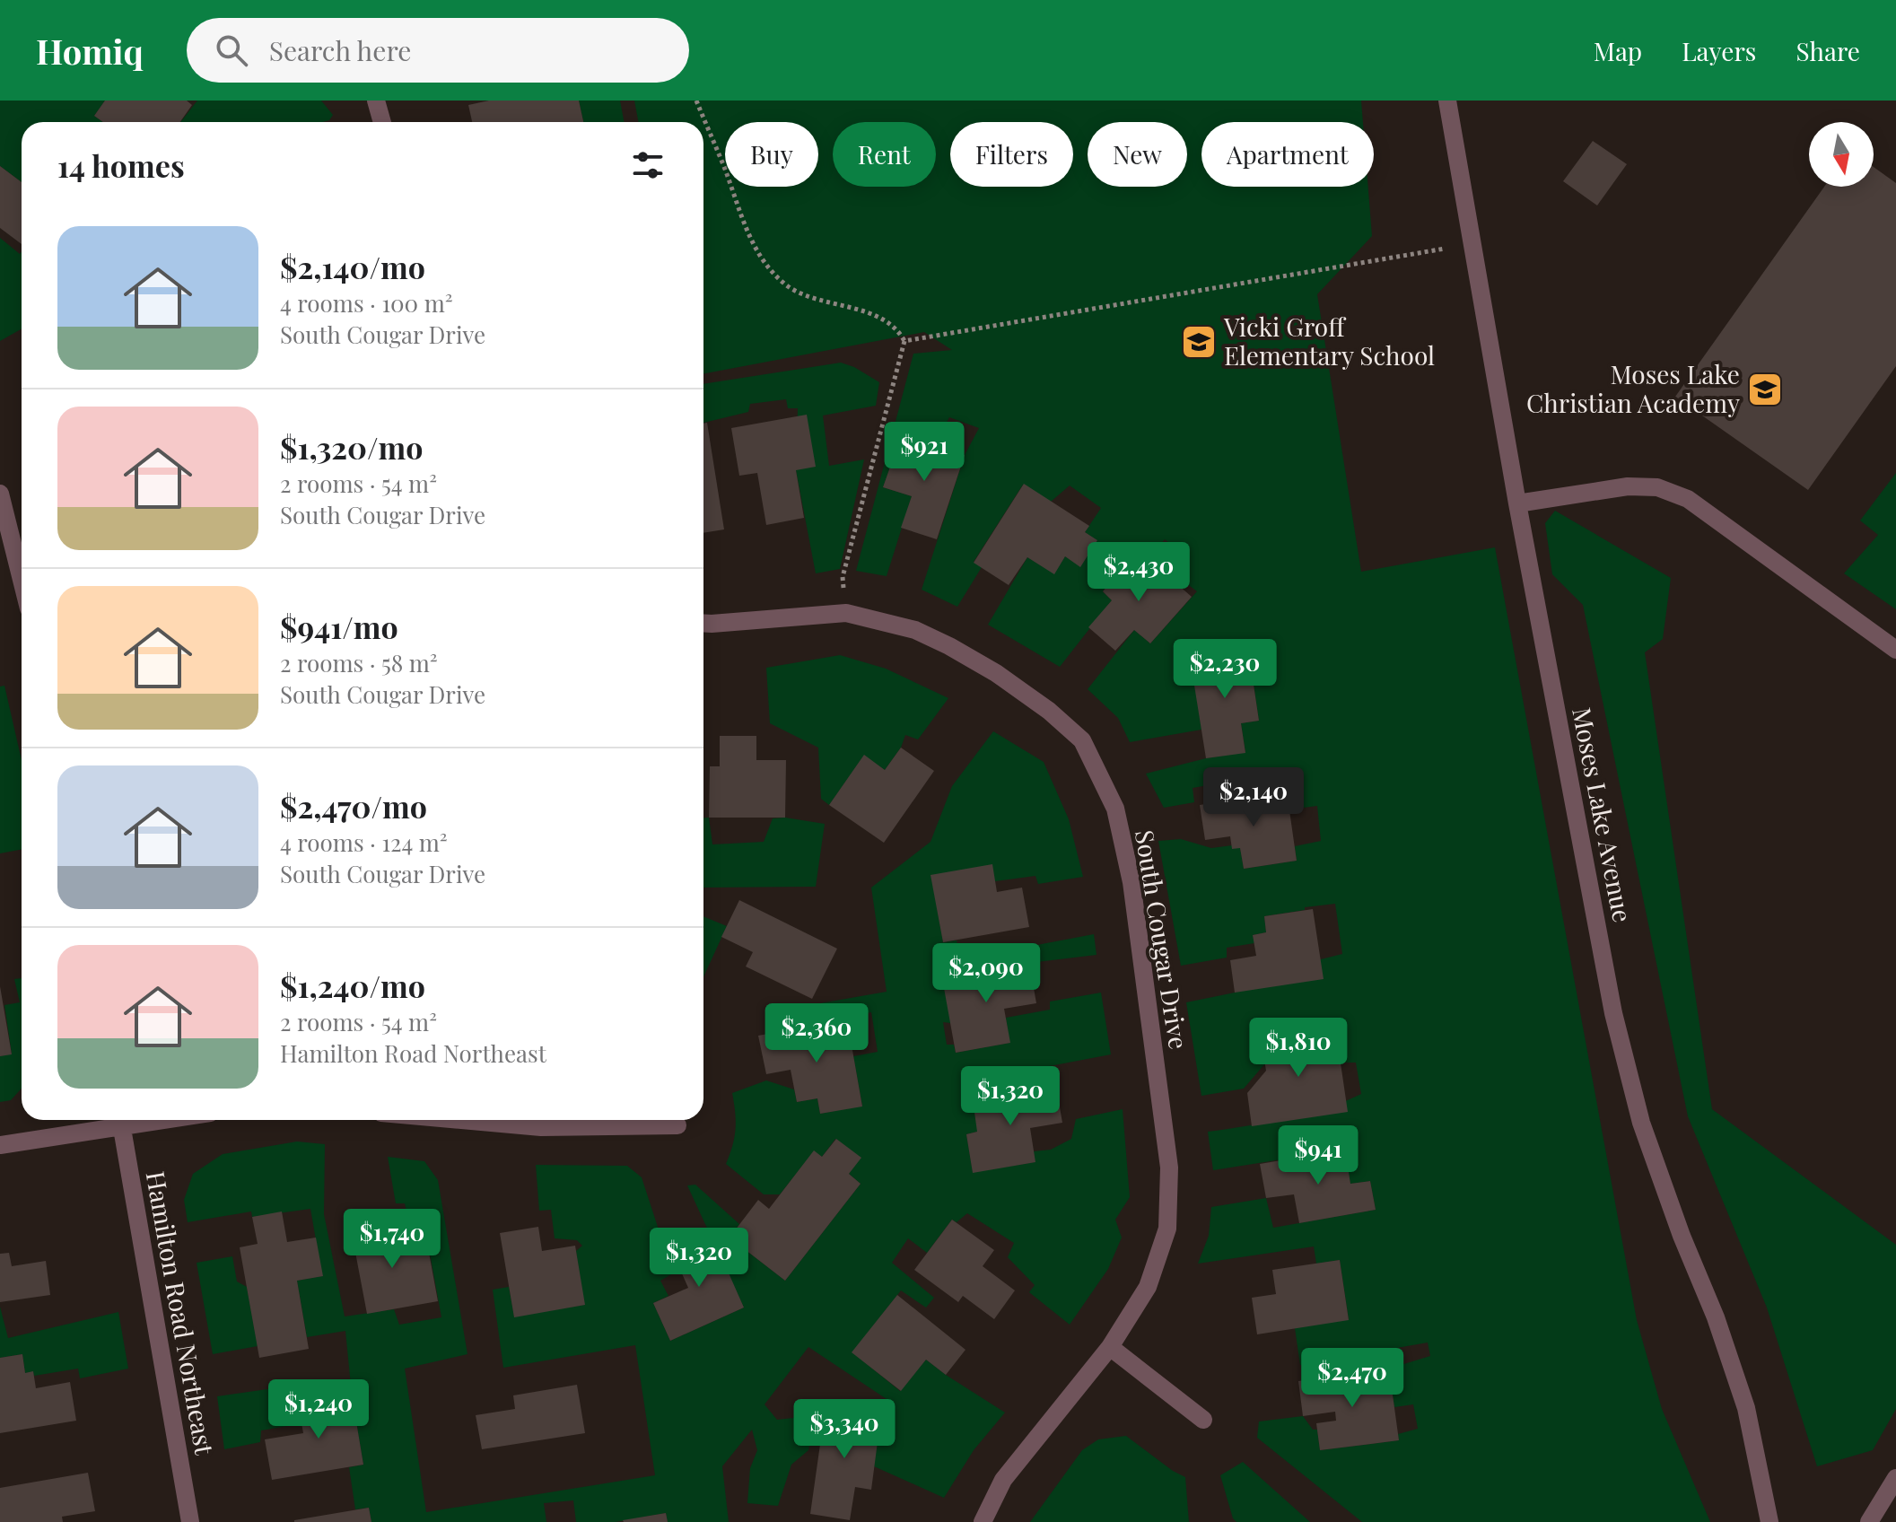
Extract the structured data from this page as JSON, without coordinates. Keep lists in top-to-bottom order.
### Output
{
  "streets": {
    "street": ["Moses Lake Avenue", "South Cougar Drive", "Hamilton Road Northeast"]
  },
  "places": {
    "school or university": ["Vicki Groff Elementary School", "Moses Lake Christian Academy"]
  },
  "north": "bottom",
  "page": {
    "header": "Homiq",
    "search": "Search here",
    "nav": ["Map", "Layers", "Share"],
    "chip": [
      "Buy",
      "Rent",
      "Filters",
      "New",
      "Apartment"
    ],
    "heading": "14 homes",
    "list": [
      {
        "name": "$2,140/mo",
        "note": "4 rooms · 100 m² · South Cougar Drive"
      },
      {
        "name": "$1,320/mo",
        "note": "2 rooms · 54 m² · South Cougar Drive"
      },
      {
        "name": "$941/mo",
        "note": "2 rooms · 58 m² · South Cougar Drive"
      },
      {
        "name": "$2,470/mo",
        "note": "4 rooms · 124 m² · South Cougar Drive"
      },
      {
        "name": "$1,240/mo",
        "note": "2 rooms · 54 m² · Hamilton Road Northeast"
      }
    ],
    "price": [
      "$921",
      "$2,430",
      "$2,230",
      "$2,140",
      "$2,090",
      "$2,360",
      "$1,810",
      "$1,320",
      "$941",
      "$1,740",
      "$1,320",
      "$2,470",
      "$1,240",
      "$3,340"
    ]
  }
}
